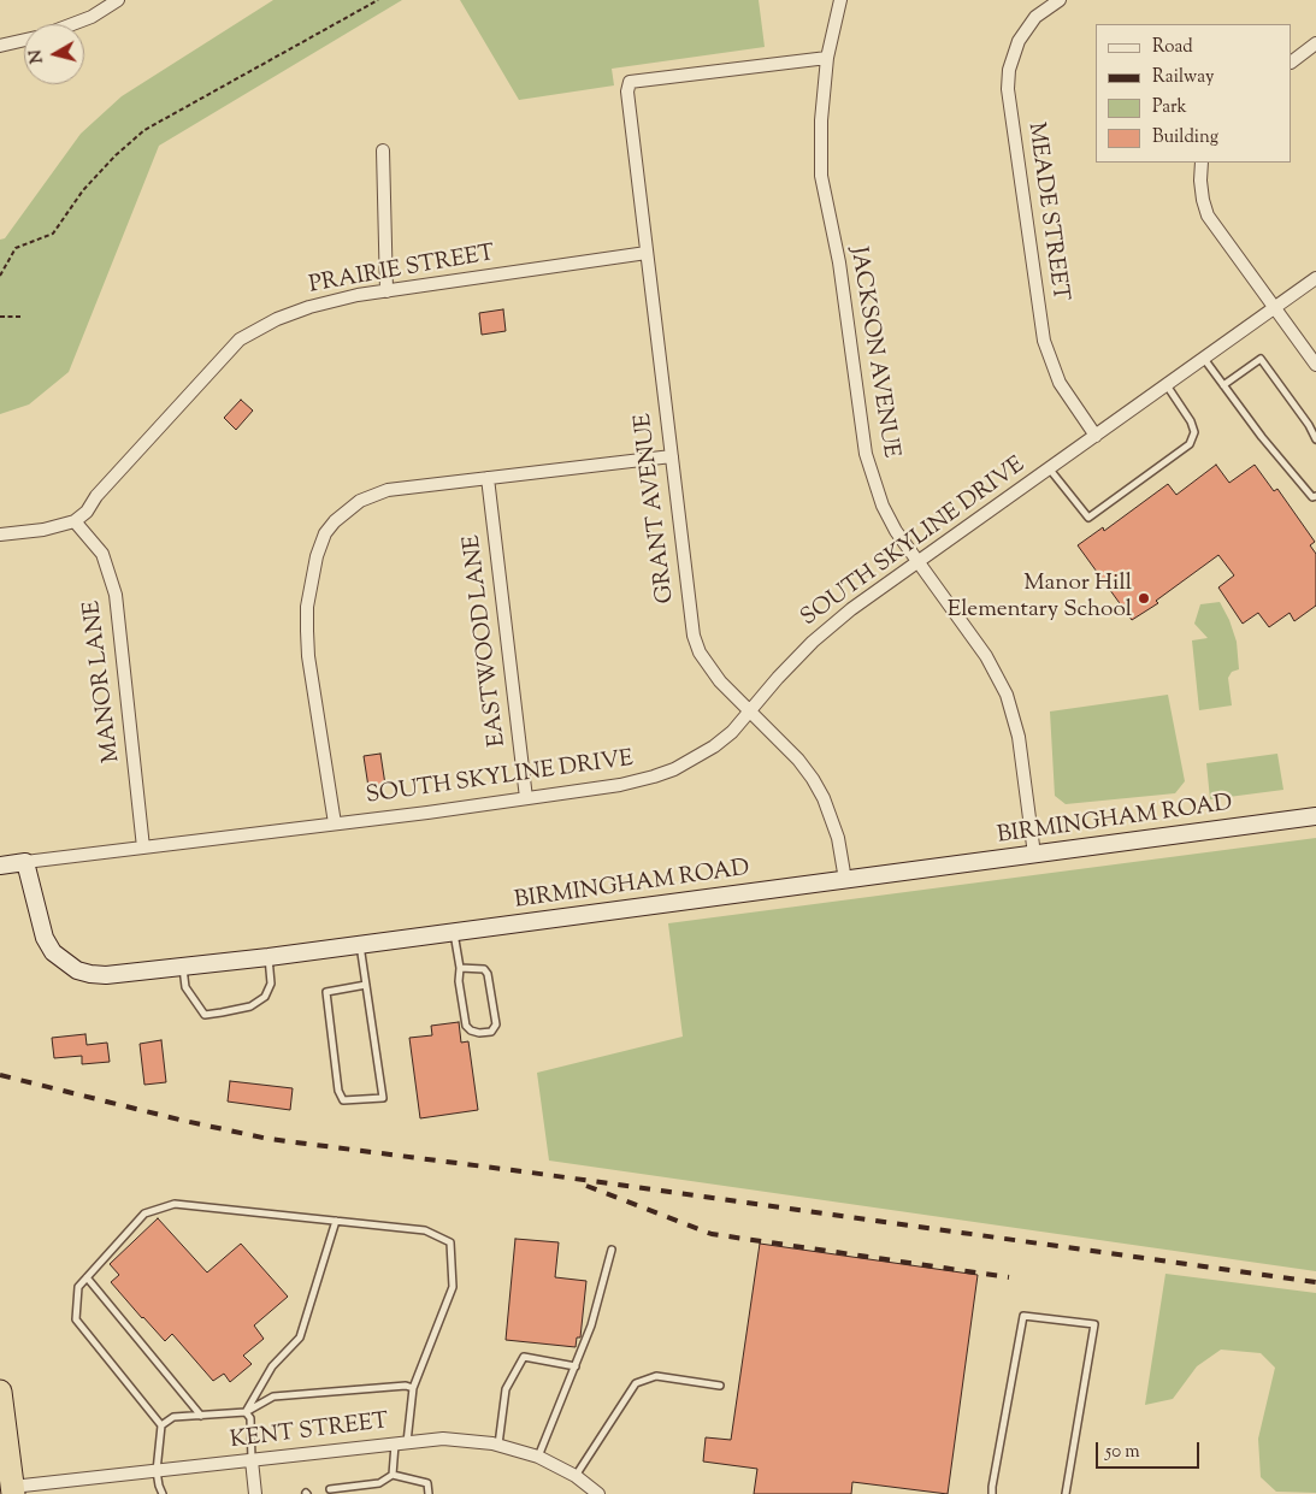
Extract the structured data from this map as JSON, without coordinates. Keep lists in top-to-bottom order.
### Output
{
  "streets": {
    "street": [
      "MEADE STREET",
      "PRAIRIE STREET",
      "JACKSON AVENUE",
      "GRANT AVENUE",
      "SOUTH SKYLINE DRIVE",
      "EASTWOOD LANE",
      "MANOR LANE",
      "BIRMINGHAM ROAD",
      "KENT STREET"
    ]
  },
  "crossings": [
    ["MEADE STREET", "SOUTH SKYLINE DRIVE"],
    ["PRAIRIE STREET", "GRANT AVENUE"],
    ["PRAIRIE STREET", "MANOR LANE"],
    ["JACKSON AVENUE", "GRANT AVENUE"],
    ["JACKSON AVENUE", "SOUTH SKYLINE DRIVE"],
    ["JACKSON AVENUE", "BIRMINGHAM ROAD"],
    ["GRANT AVENUE", "SOUTH SKYLINE DRIVE"],
    ["GRANT AVENUE", "BIRMINGHAM ROAD"],
    ["SOUTH SKYLINE DRIVE", "EASTWOOD LANE"],
    ["SOUTH SKYLINE DRIVE", "MANOR LANE"],
    ["SOUTH SKYLINE DRIVE", "BIRMINGHAM ROAD"]
  ],
  "places": ["Manor Hill Elementary School"],
  "legend": [
    "Road",
    "Railway",
    "Park",
    "Building"
  ],
  "scale_bar": "50 m",
  "north": "left"
}
